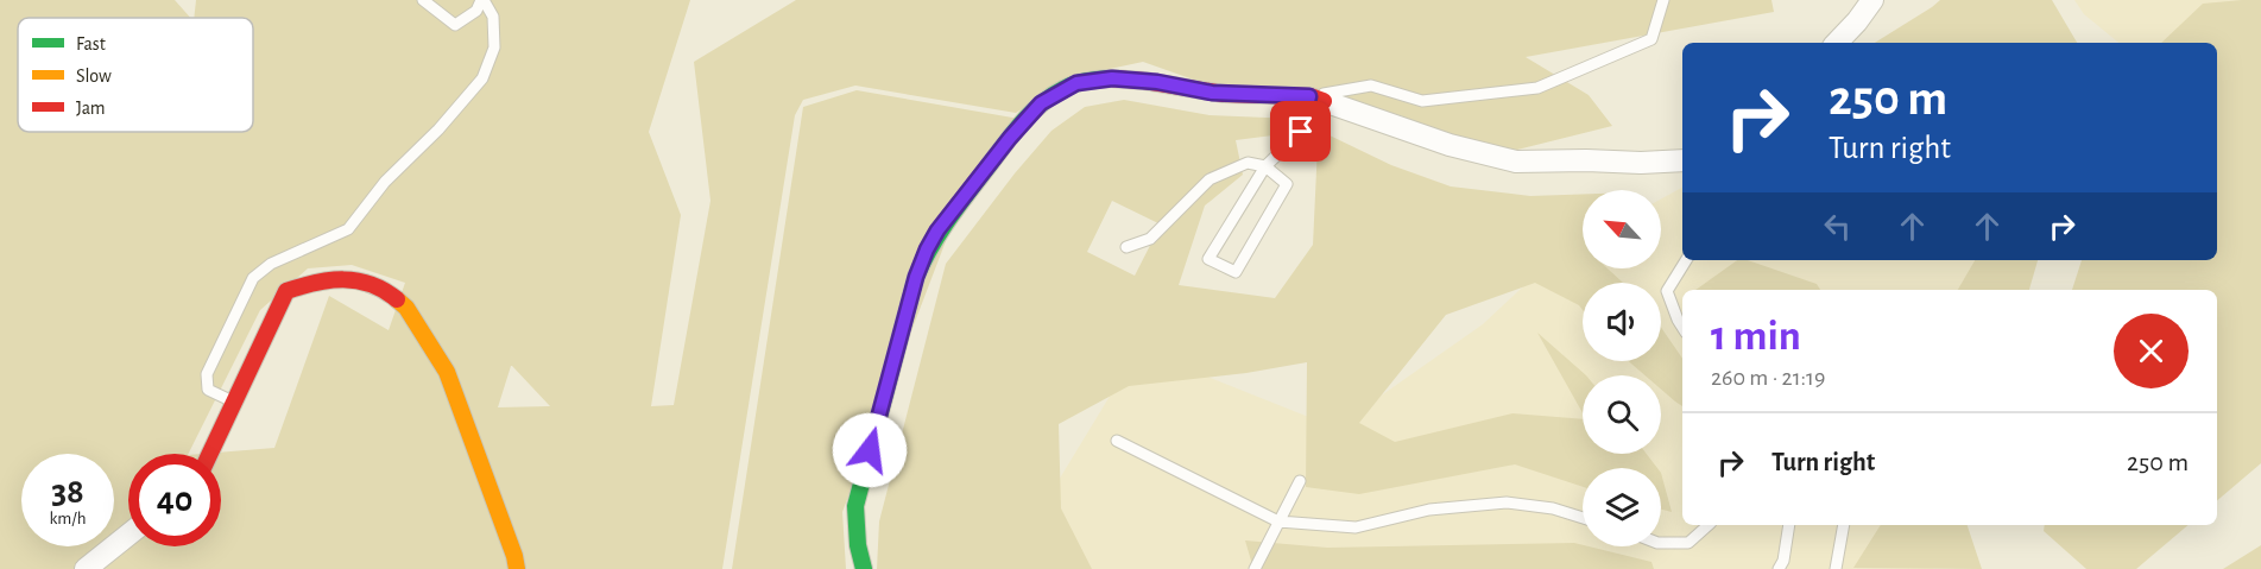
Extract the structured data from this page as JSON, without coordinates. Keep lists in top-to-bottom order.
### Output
{
  "legend": ["Fast", "Slow", "Jam"],
  "north": "top left",
  "page": {
    "turn": ["250 m", "Turn right"],
    "heading": ["1 min", "260 m · 21:19"],
    "list": [
      {
        "name": "Turn right",
        "value": "250 m"
      }
    ],
    "speed": "38 km/h",
    "limit": "40"
  }
}
